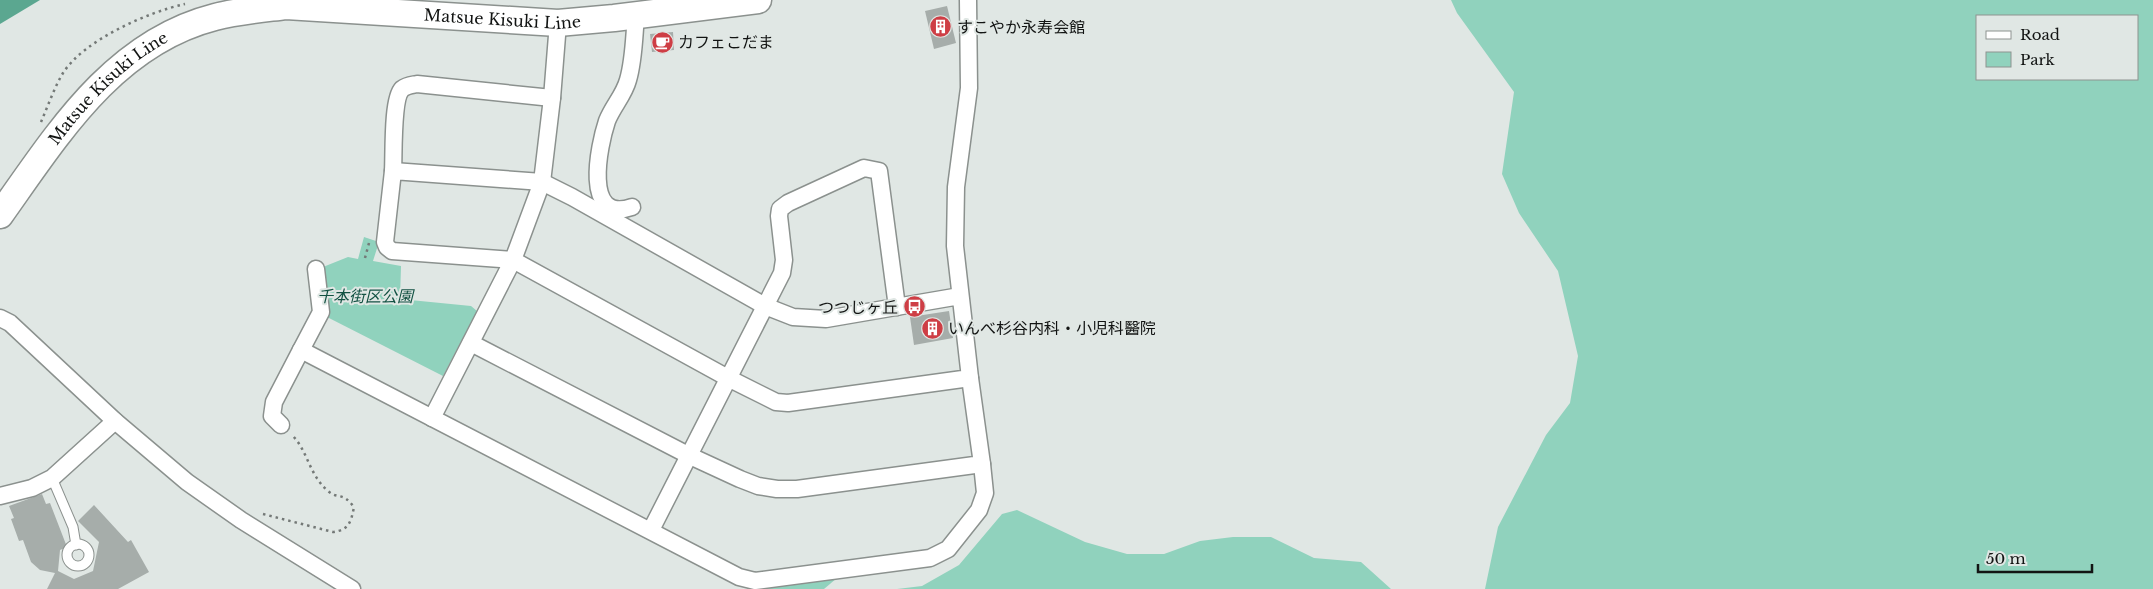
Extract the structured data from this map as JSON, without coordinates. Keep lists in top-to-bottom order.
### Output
{
  "streets": {
    "main road": ["Matsue Kisuki Line"]
  },
  "parks": ["千本街区公園"],
  "places": {
    "building": ["すこやか永寿会館", "いんべ杉谷内科・小児科醫院"],
    "cafe": ["カフェこだま"],
    "bus stop": ["つつじヶ丘"]
  },
  "legend": ["Road", "Park"],
  "scale_bar": "50 m"
}
